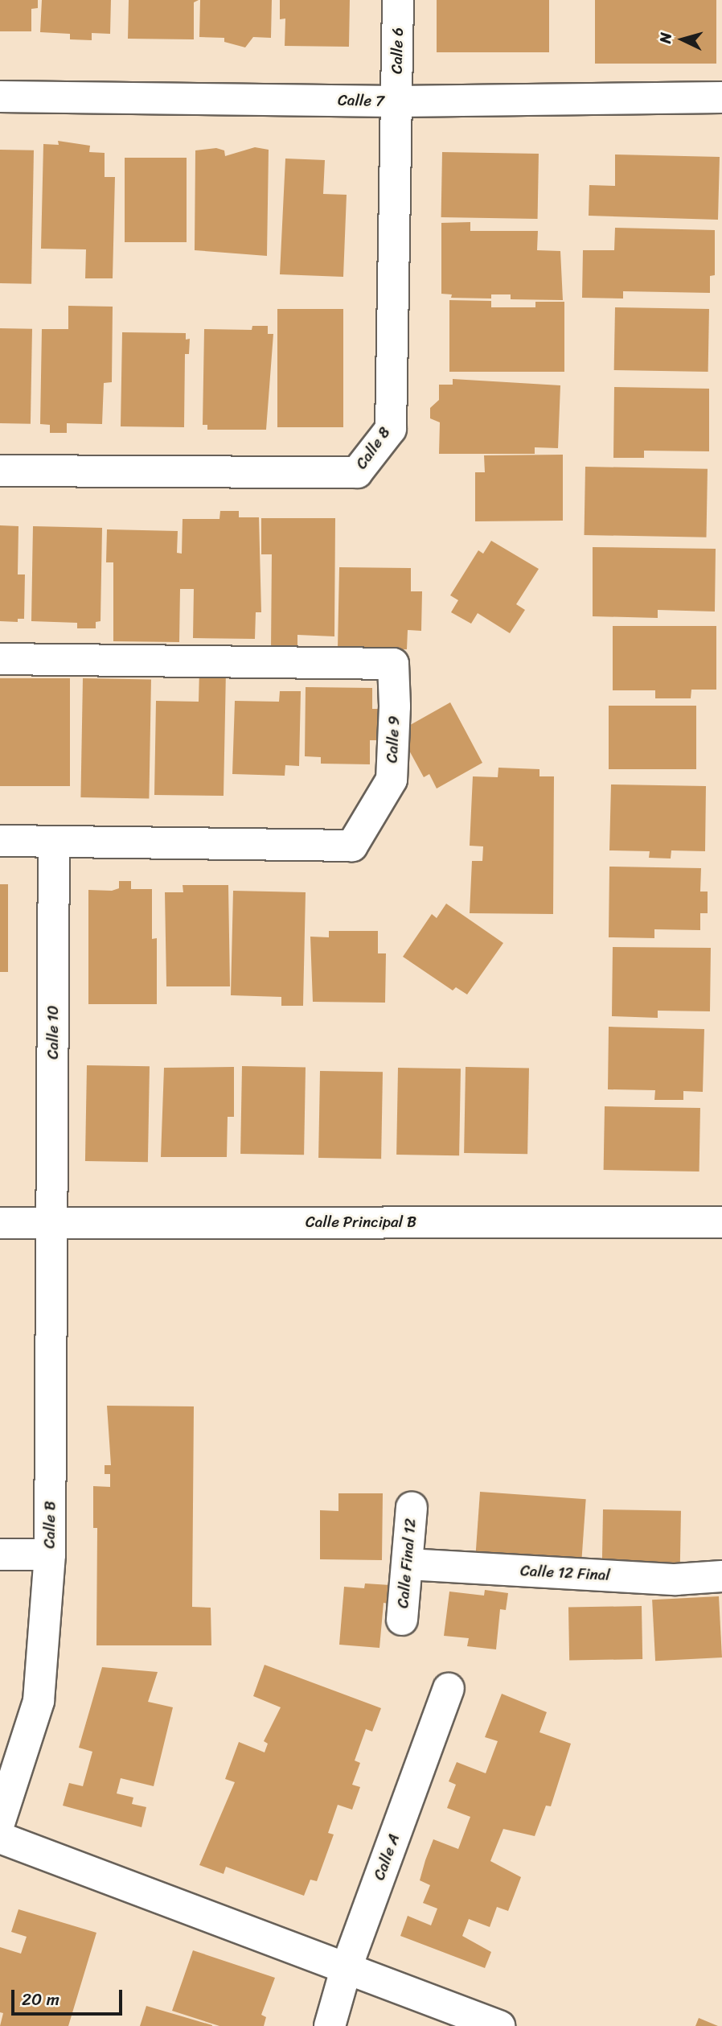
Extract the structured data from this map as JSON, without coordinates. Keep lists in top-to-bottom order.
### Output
{
  "streets": {
    "street": [
      "Calle 6",
      "Calle 7",
      "Calle 8",
      "Calle 9",
      "Calle 10",
      "Calle Principal B",
      "Calle B",
      "Calle Final 12",
      "Calle 12 Final",
      "Calle A"
    ]
  },
  "crossings": [
    ["Calle 6", "Calle 7"],
    ["Calle 6", "Calle 8"],
    ["Calle 7", "Calle 8"],
    ["Calle 9", "Calle 10"],
    ["Calle 10", "Calle Principal B"],
    ["Calle 10", "Calle B"],
    ["Calle Principal B", "Calle B"],
    ["Calle Final 12", "Calle 12 Final"]
  ],
  "scale_bar": "20 m",
  "north": "left"
}
